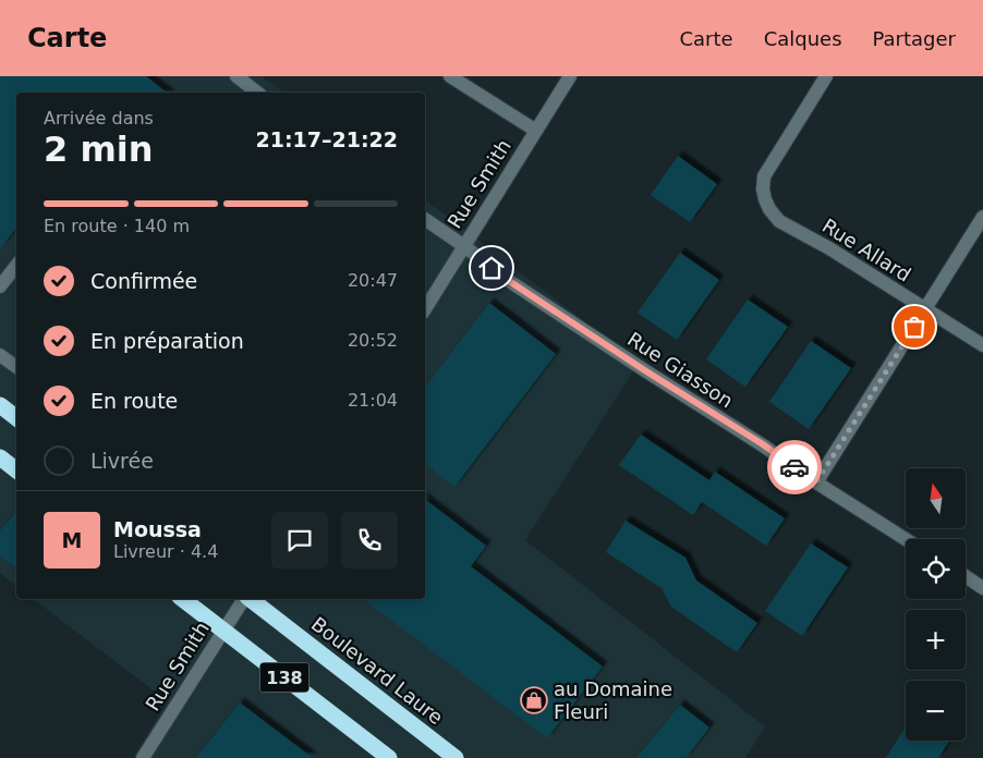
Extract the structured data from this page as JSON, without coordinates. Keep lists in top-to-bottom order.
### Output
{
  "streets": {
    "highway": ["Boulevard Laure", "138"],
    "street": ["Rue Smith", "Rue Allard", "Rue Giasson"]
  },
  "crossings": [
    ["Rue Smith", "Rue Giasson"],
    ["Rue Smith", "138"]
  ],
  "places": {
    "shop": ["au Domaine Fleuri"]
  },
  "north": "top",
  "page": {
    "header": "Carte",
    "nav": ["Carte", "Calques", "Partager"],
    "heading": ["2 min", "Arrivée dans", "21:17–21:22"],
    "panel": ["Moussa", "Livreur · 4.4"],
    "bar": "En route · 140 m",
    "list": [
      ["Confirmée", "20:47"],
      ["En préparation", "20:52"],
      ["En route", "21:04"],
      "Livrée"
    ],
    "map_buttons": ["+", "−"],
    "round": "M"
  }
}
